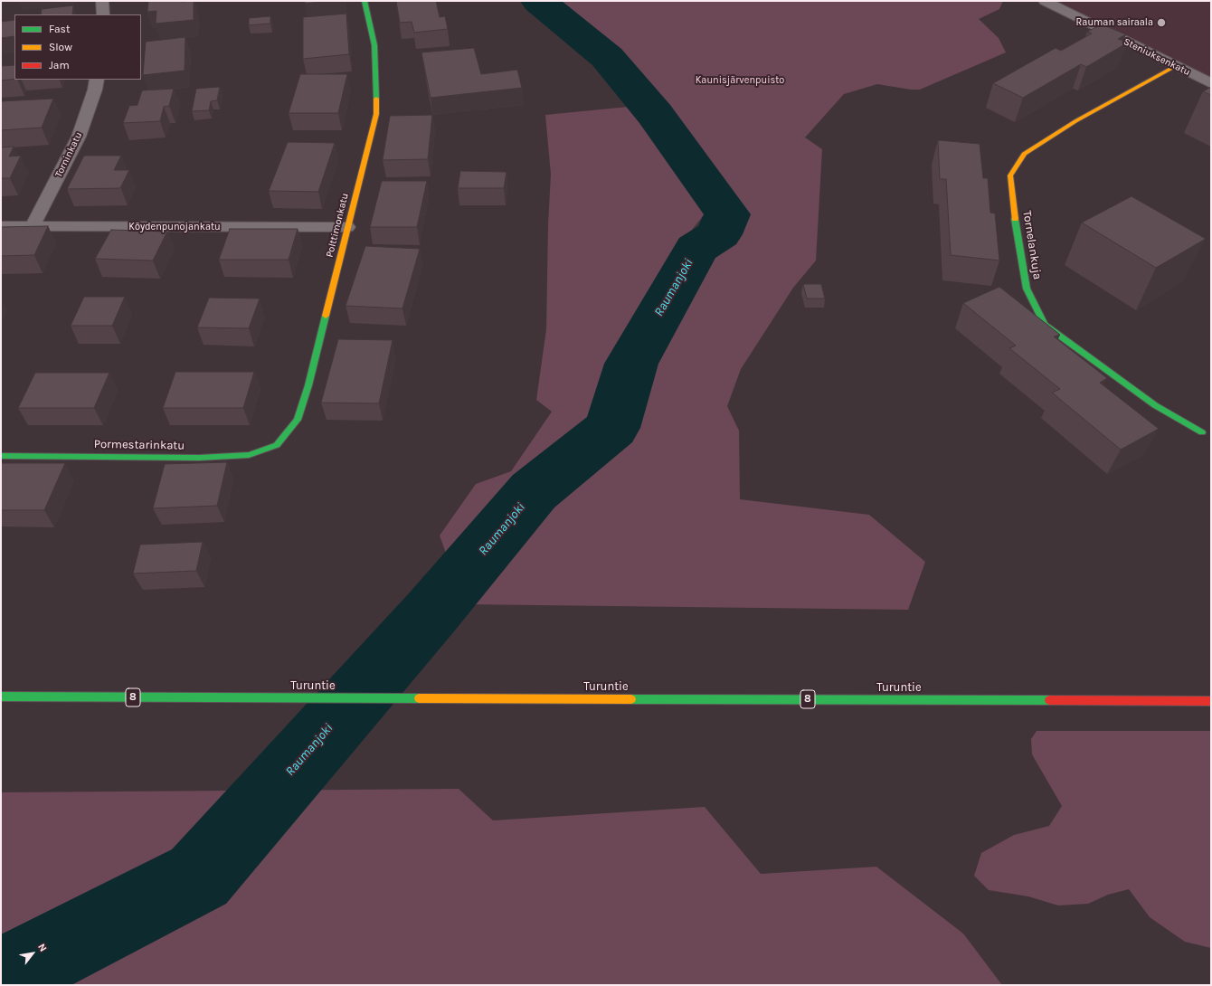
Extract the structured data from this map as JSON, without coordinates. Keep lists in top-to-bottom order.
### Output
{
  "streets": {
    "main road": [
      "Polttimonkatu",
      "Tornelankuja",
      "Pormestarinkatu",
      "Turuntie",
      "8"
    ],
    "street": ["Steniuksenkatu", "Torninkatu", "Köydenpunojankatu"]
  },
  "crossings": [
    ["Steniuksenkatu", "Tornelankuja"],
    ["Torninkatu", "Köydenpunojankatu"],
    ["Polttimonkatu", "Köydenpunojankatu"],
    ["Polttimonkatu", "Pormestarinkatu"]
  ],
  "water": ["Raumanjoki"],
  "parks": ["Kaunisjärvenpuisto"],
  "places": ["Rauman sairaala"],
  "legend": ["Fast", "Slow", "Jam"],
  "north": "top right"
}
